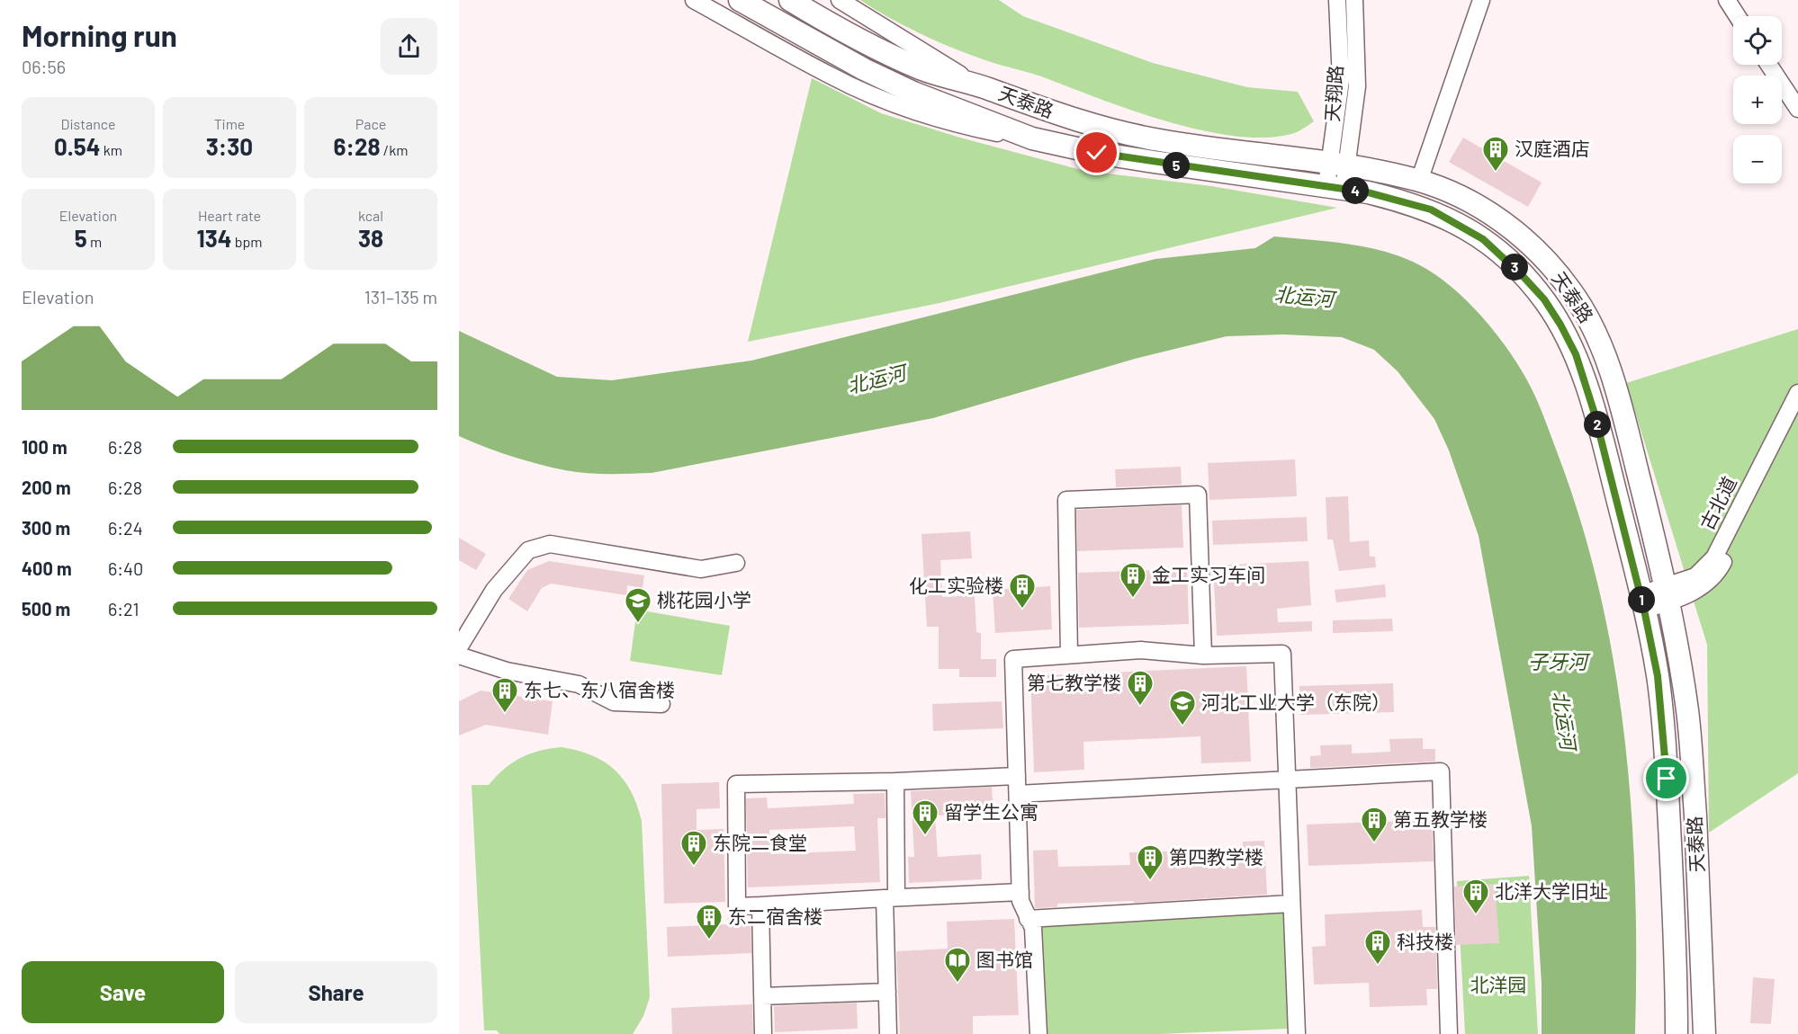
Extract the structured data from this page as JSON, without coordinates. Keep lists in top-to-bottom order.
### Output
{
  "streets": {
    "main road": ["天泰路"],
    "street": ["天翔路", "古北道"]
  },
  "crossings": [
    ["天翔路", "天泰路"],
    ["天泰路", "古北道"]
  ],
  "water": ["北运河", "子牙河"],
  "parks": ["北洋园"],
  "places": {
    "building": [
      "汉庭酒店",
      "金工实习车间",
      "化工实验楼",
      "第七教学楼",
      "东七、东八宿舍楼",
      "留学生公寓",
      "第五教学楼",
      "东院二食堂",
      "第四教学楼",
      "北洋大学旧址",
      "东二宿舍楼",
      "科技楼"
    ],
    "school or university": ["桃花园小学", "河北工业大学（东院）"],
    "library": ["图书馆"]
  },
  "page": {
    "heading": ["Morning run", "06:56"],
    "map_buttons": ["+", "−"],
    "stats": [
      ["Distance", "0.54 km"],
      ["Time", "3:30"],
      ["Pace", "6:28 /km"],
      ["Elevation", "5 m"],
      ["Heart rate", "134 bpm"],
      ["kcal", "38"]
    ],
    "pins": [
      "5",
      "4",
      "3",
      "2",
      "1"
    ],
    "chart": ["Elevation", "131–135 m"],
    "list": [
      {
        "name": "100 m",
        "note": "6:28"
      },
      {
        "name": "200 m",
        "note": "6:28"
      },
      {
        "name": "300 m",
        "note": "6:24"
      },
      {
        "name": "400 m",
        "note": "6:40"
      },
      {
        "name": "500 m",
        "note": "6:21"
      }
    ],
    "buttons": ["Save", "Share"]
  }
}
